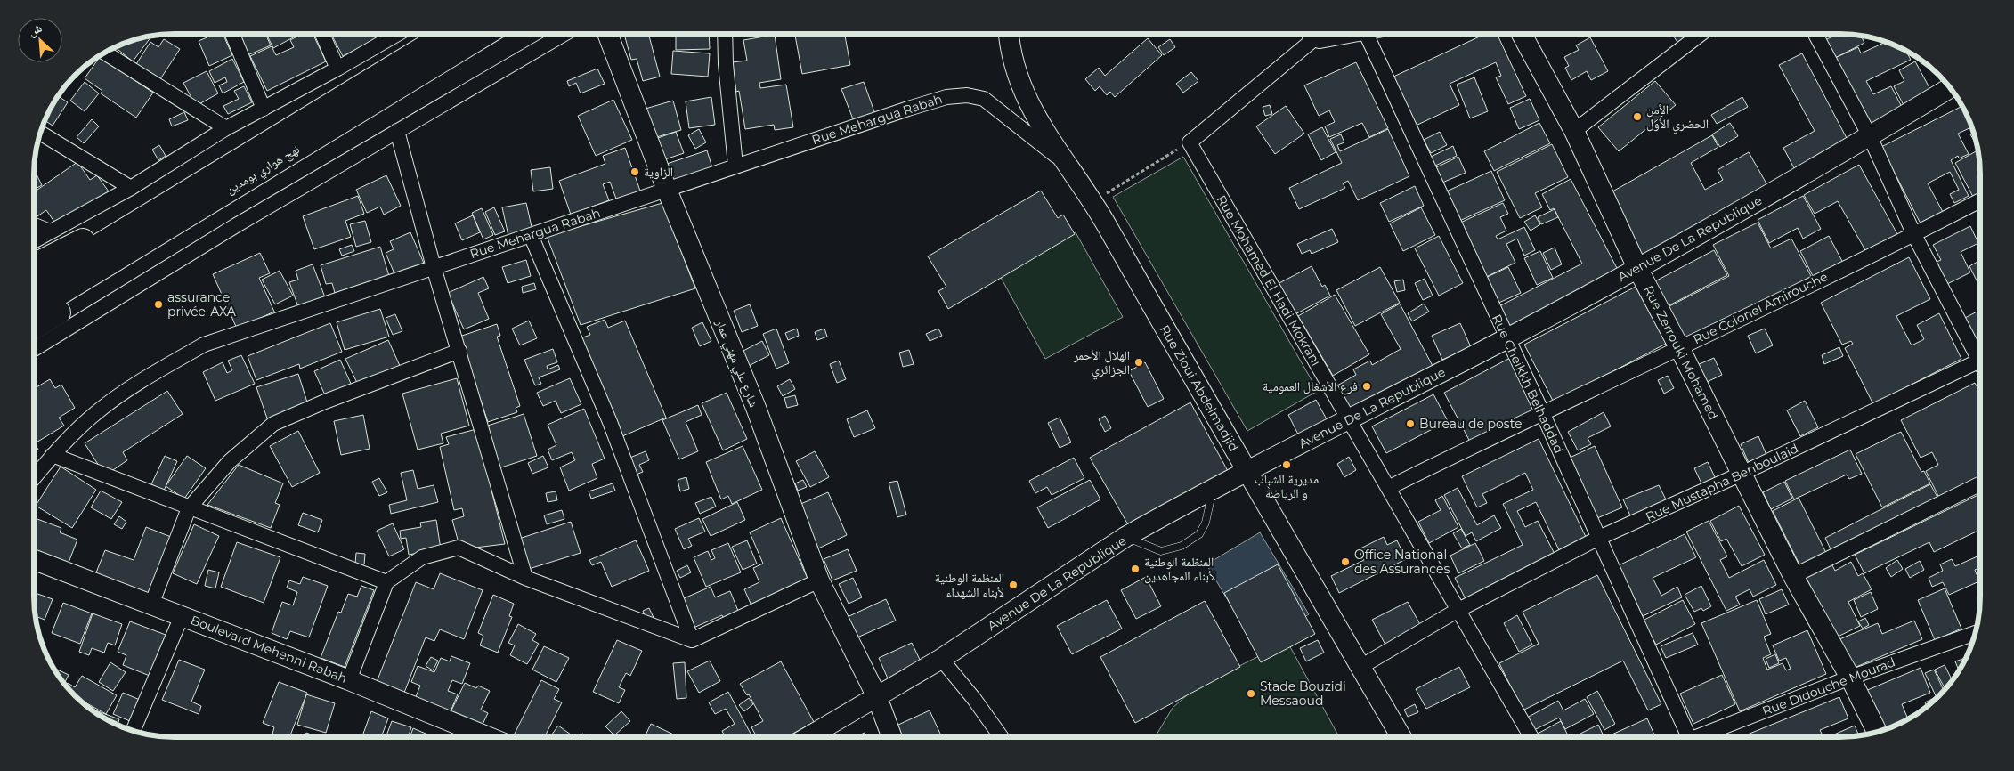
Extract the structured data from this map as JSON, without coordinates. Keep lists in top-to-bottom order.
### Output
{
  "streets": {
    "main road": [
      "نهج هواري بومدين",
      "Avenue De La Republique",
      "Rue Zerrouki Mohamed",
      "شارع علي مهني عمار",
      "Rue Zioui Abdelmadjid",
      "Boulevard Mehenni Rabah"
    ],
    "street": [
      "Rue Mehargua Rabah",
      "Rue Mohamed El Hadi Mokrani",
      "Rue Colonel Amirouche",
      "Rue Cheikkh Belhaddad",
      "Rue Mustapha Benboulaid",
      "Rue Didouche Mourad"
    ]
  },
  "crossings": [
    ["Rue Mehargua Rabah", "شارع علي مهني عمار"],
    ["Rue Mehargua Rabah", "Rue Zioui Abdelmadjid"],
    ["Avenue De La Republique", "Rue Mohamed El Hadi Mokrani"],
    ["Avenue De La Republique", "Rue Zerrouki Mohamed"],
    ["Avenue De La Republique", "شارع علي مهني عمار"],
    ["Avenue De La Republique", "Rue Cheikkh Belhaddad"],
    ["Avenue De La Republique", "Rue Zioui Abdelmadjid"],
    ["Rue Mohamed El Hadi Mokrani", "Rue Colonel Amirouche"],
    ["Rue Mohamed El Hadi Mokrani", "Rue Mustapha Benboulaid"],
    ["Rue Colonel Amirouche", "Rue Zerrouki Mohamed"],
    ["Rue Colonel Amirouche", "Rue Cheikkh Belhaddad"],
    ["Rue Zerrouki Mohamed", "Rue Mustapha Benboulaid"],
    ["Rue Zerrouki Mohamed", "Rue Didouche Mourad"],
    ["Rue Cheikkh Belhaddad", "Rue Mustapha Benboulaid"],
    ["Rue Zioui Abdelmadjid", "Rue Mustapha Benboulaid"]
  ],
  "places": [
    "الأمن الحضري الأول",
    "الزاوية",
    "assurance privée-AXA",
    "الهلال الأحمر الجزائري",
    "فرع الأشغال العمومية",
    "Bureau de poste",
    "مديرية الشباب و الرياضة",
    "Office National des Assurances",
    "المنظمة الوطنية لأبناء المجاهدين",
    "المنظمة الوطنية لأبناء الشهداء",
    "Stade Bouzidi Messaoud"
  ],
  "north": "top left"
}
